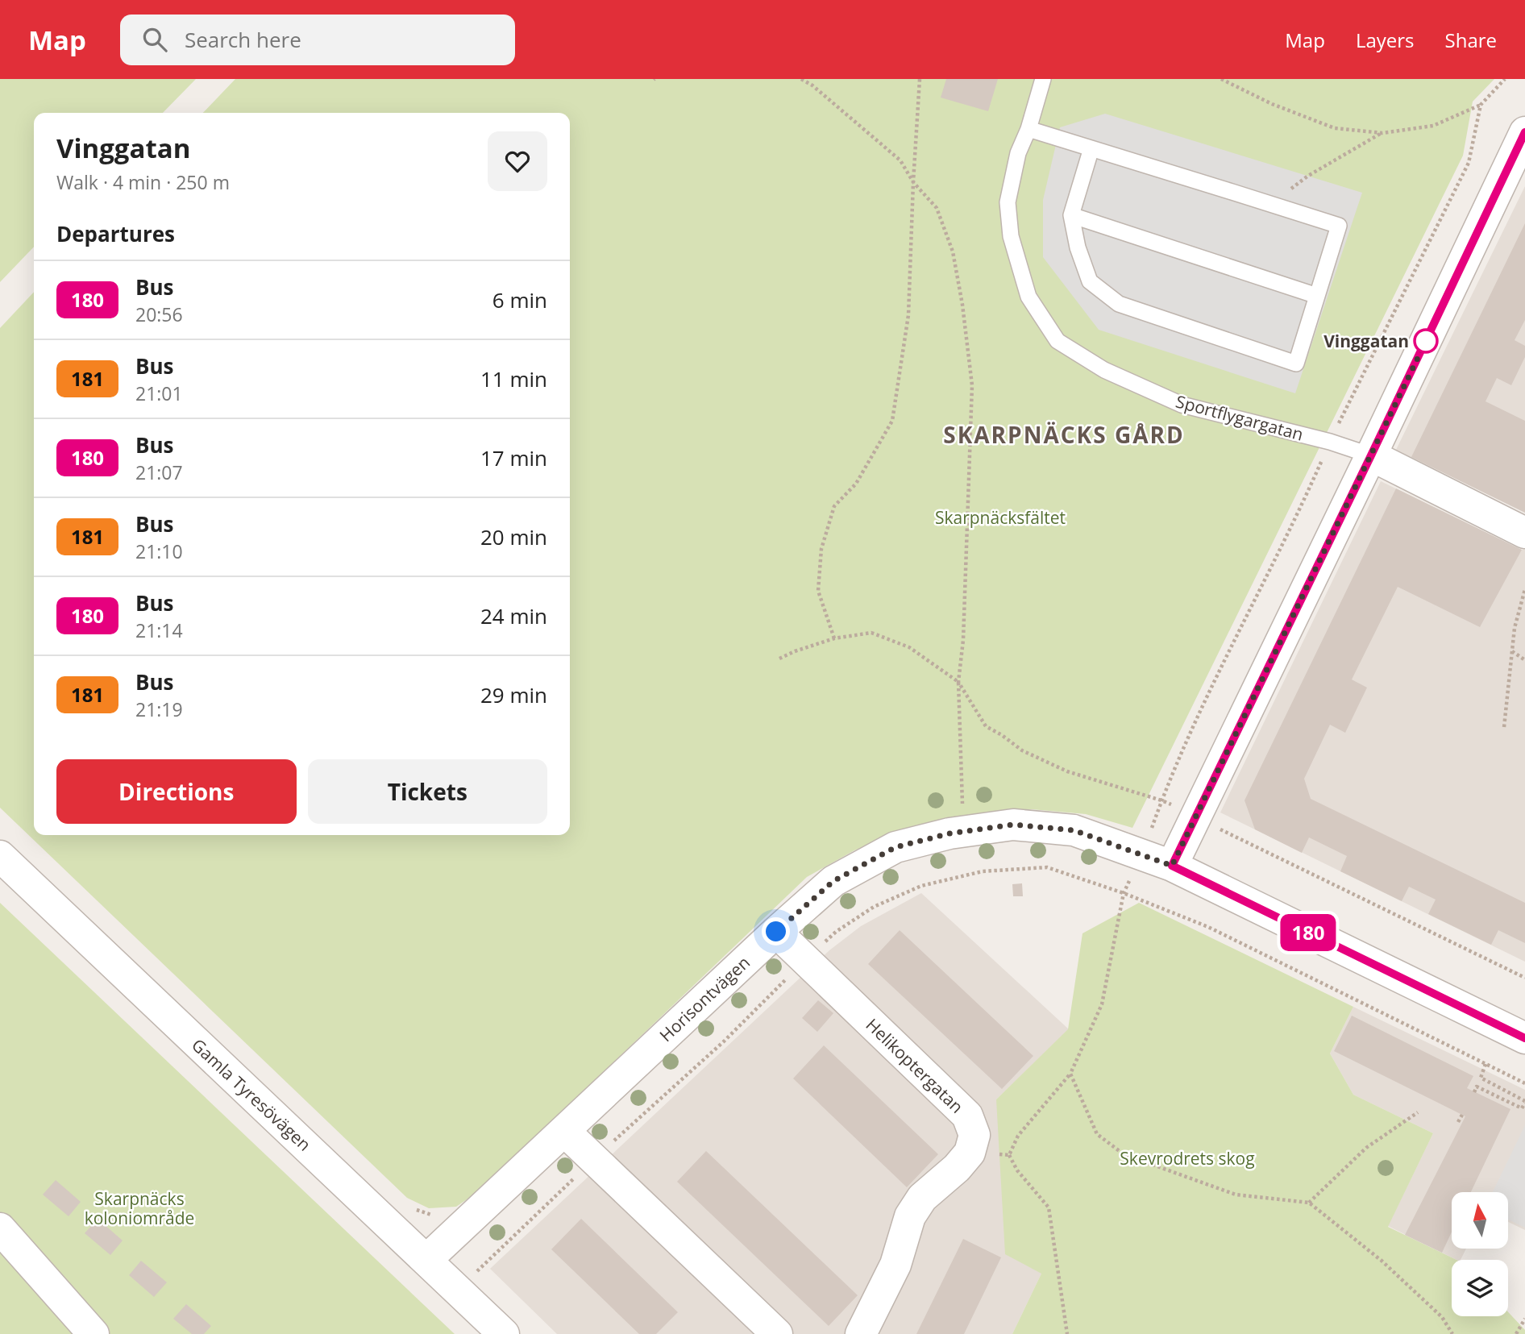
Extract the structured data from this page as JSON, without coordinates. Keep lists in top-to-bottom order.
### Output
{
  "streets": {
    "street": [
      "Sportflygargatan",
      "Horisontvägen",
      "Helikoptergatan",
      "Gamla Tyresövägen"
    ]
  },
  "crossings": [
    ["Horisontvägen", "Helikoptergatan"],
    ["Horisontvägen", "Gamla Tyresövägen"]
  ],
  "districts": ["SKARPNÄCKS GÅRD"],
  "parks": ["Skarpnäcksfältet", "Skevrodrets skog", "Skarpnäcks koloniområde"],
  "places": ["Vinggatan"],
  "lines": ["bus line 180"],
  "north": "top",
  "page": {
    "header": "Map",
    "search": "Search here",
    "nav": ["Map", "Layers", "Share"],
    "on_map": "180",
    "heading": [
      ["Vinggatan", "Walk · 4 min · 250 m"],
      "Departures"
    ],
    "list": [
      {
        "mark": "180",
        "name": "Bus",
        "note": "20:56",
        "value": "6 min"
      },
      {
        "mark": "181",
        "name": "Bus",
        "note": "21:01",
        "value": "11 min"
      },
      {
        "mark": "180",
        "name": "Bus",
        "note": "21:07",
        "value": "17 min"
      },
      {
        "mark": "181",
        "name": "Bus",
        "note": "21:10",
        "value": "20 min"
      },
      {
        "mark": "180",
        "name": "Bus",
        "note": "21:14",
        "value": "24 min"
      },
      {
        "mark": "181",
        "name": "Bus",
        "note": "21:19",
        "value": "29 min"
      }
    ],
    "buttons": ["Directions", "Tickets"]
  }
}
